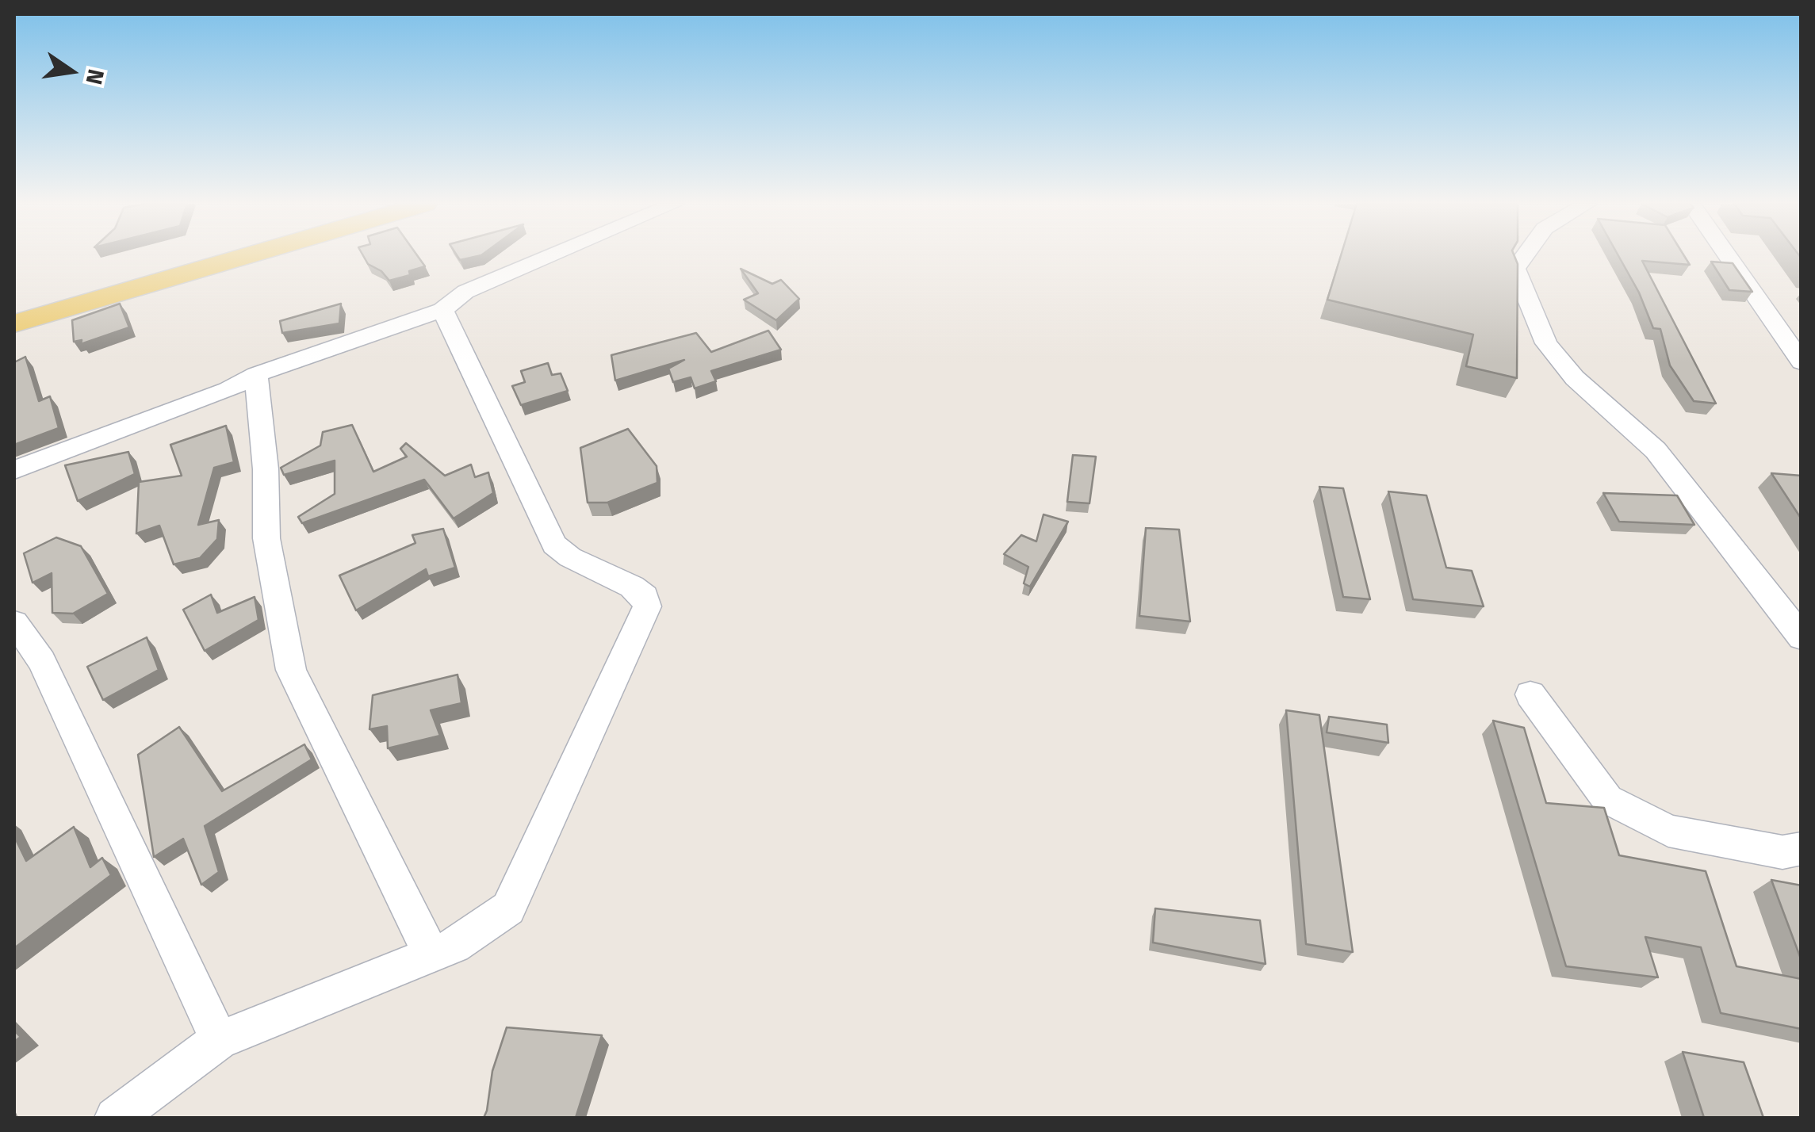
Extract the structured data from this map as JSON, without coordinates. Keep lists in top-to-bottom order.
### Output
{
  "north": "right"
}
